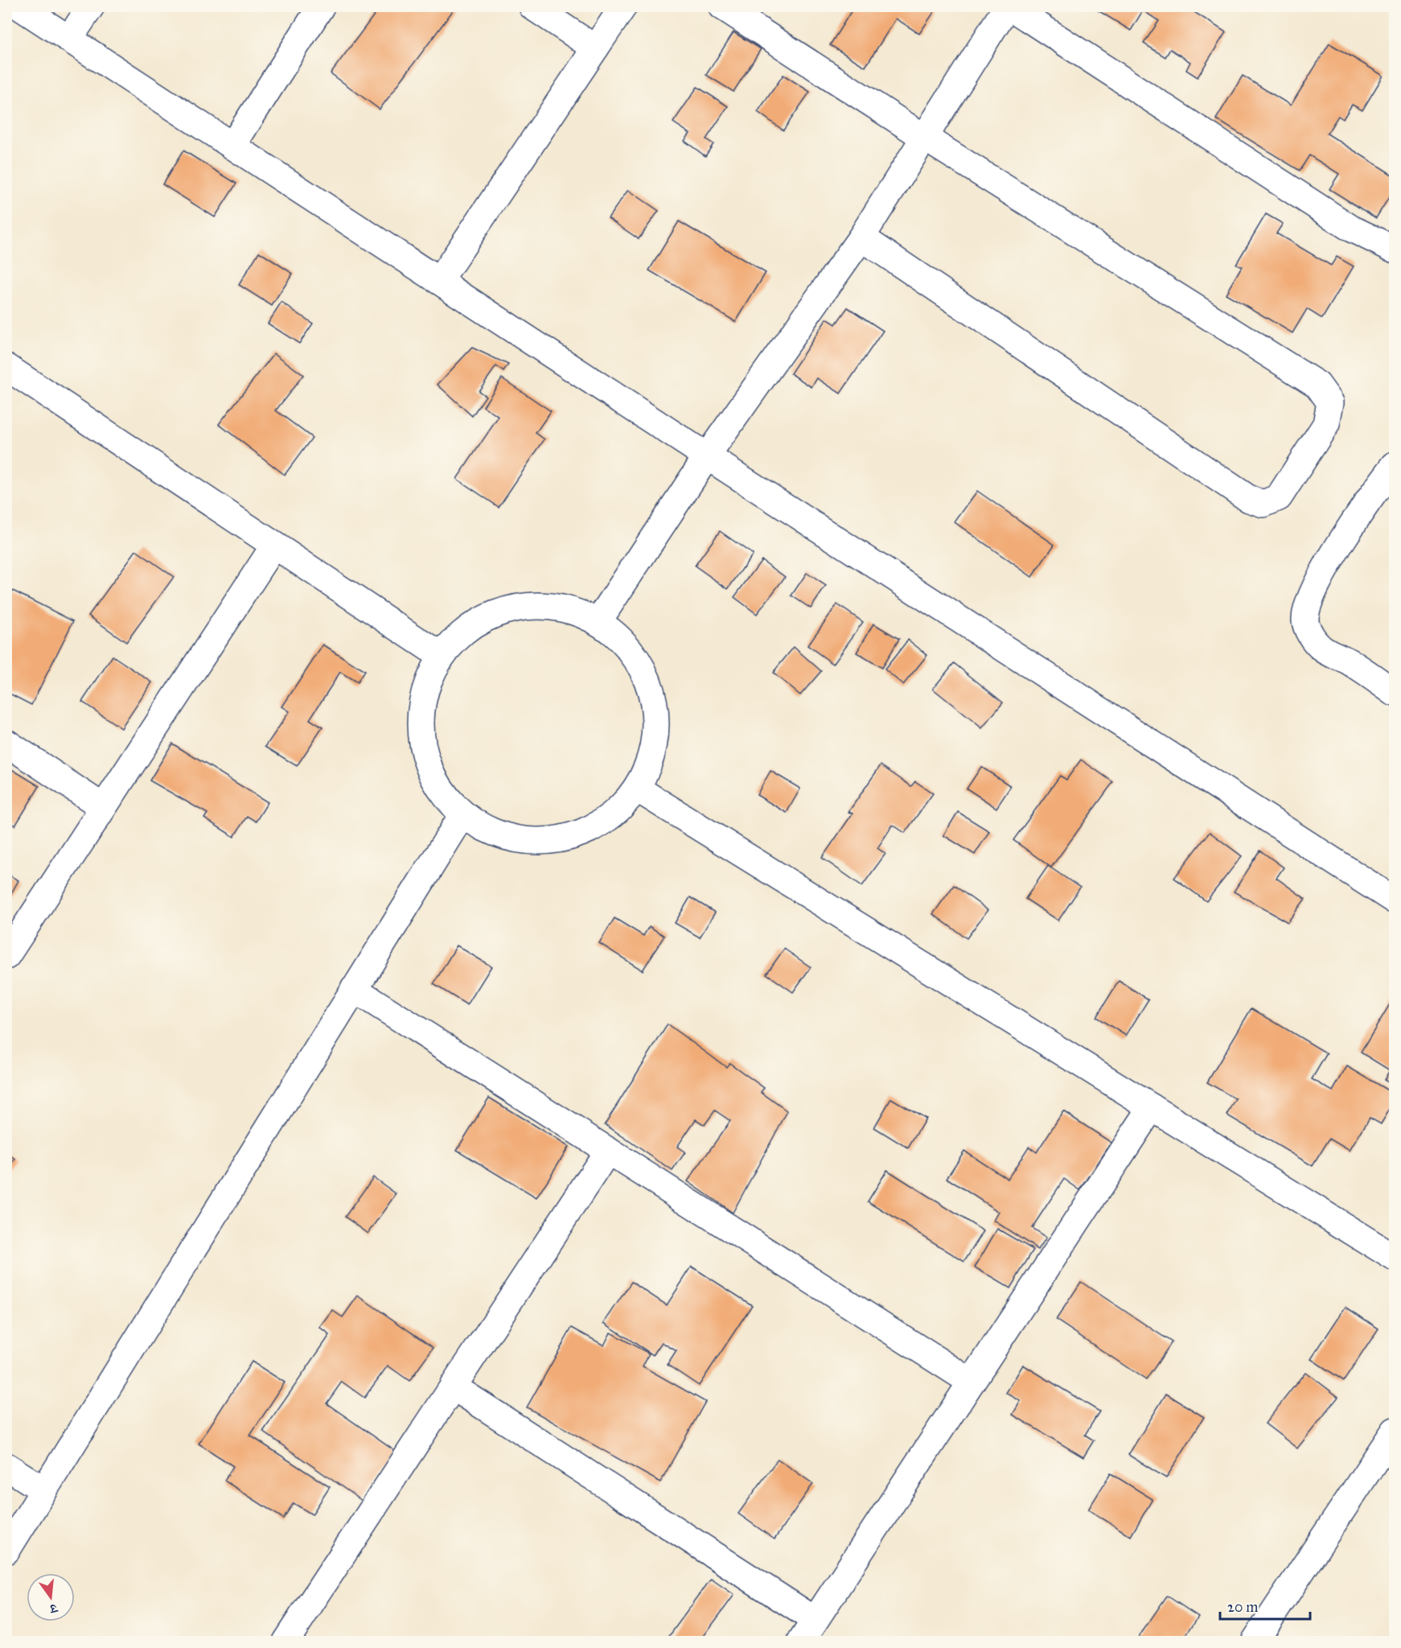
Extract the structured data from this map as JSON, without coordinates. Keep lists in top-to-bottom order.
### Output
{
  "scale_bar": "20 m",
  "north": "bottom"
}
